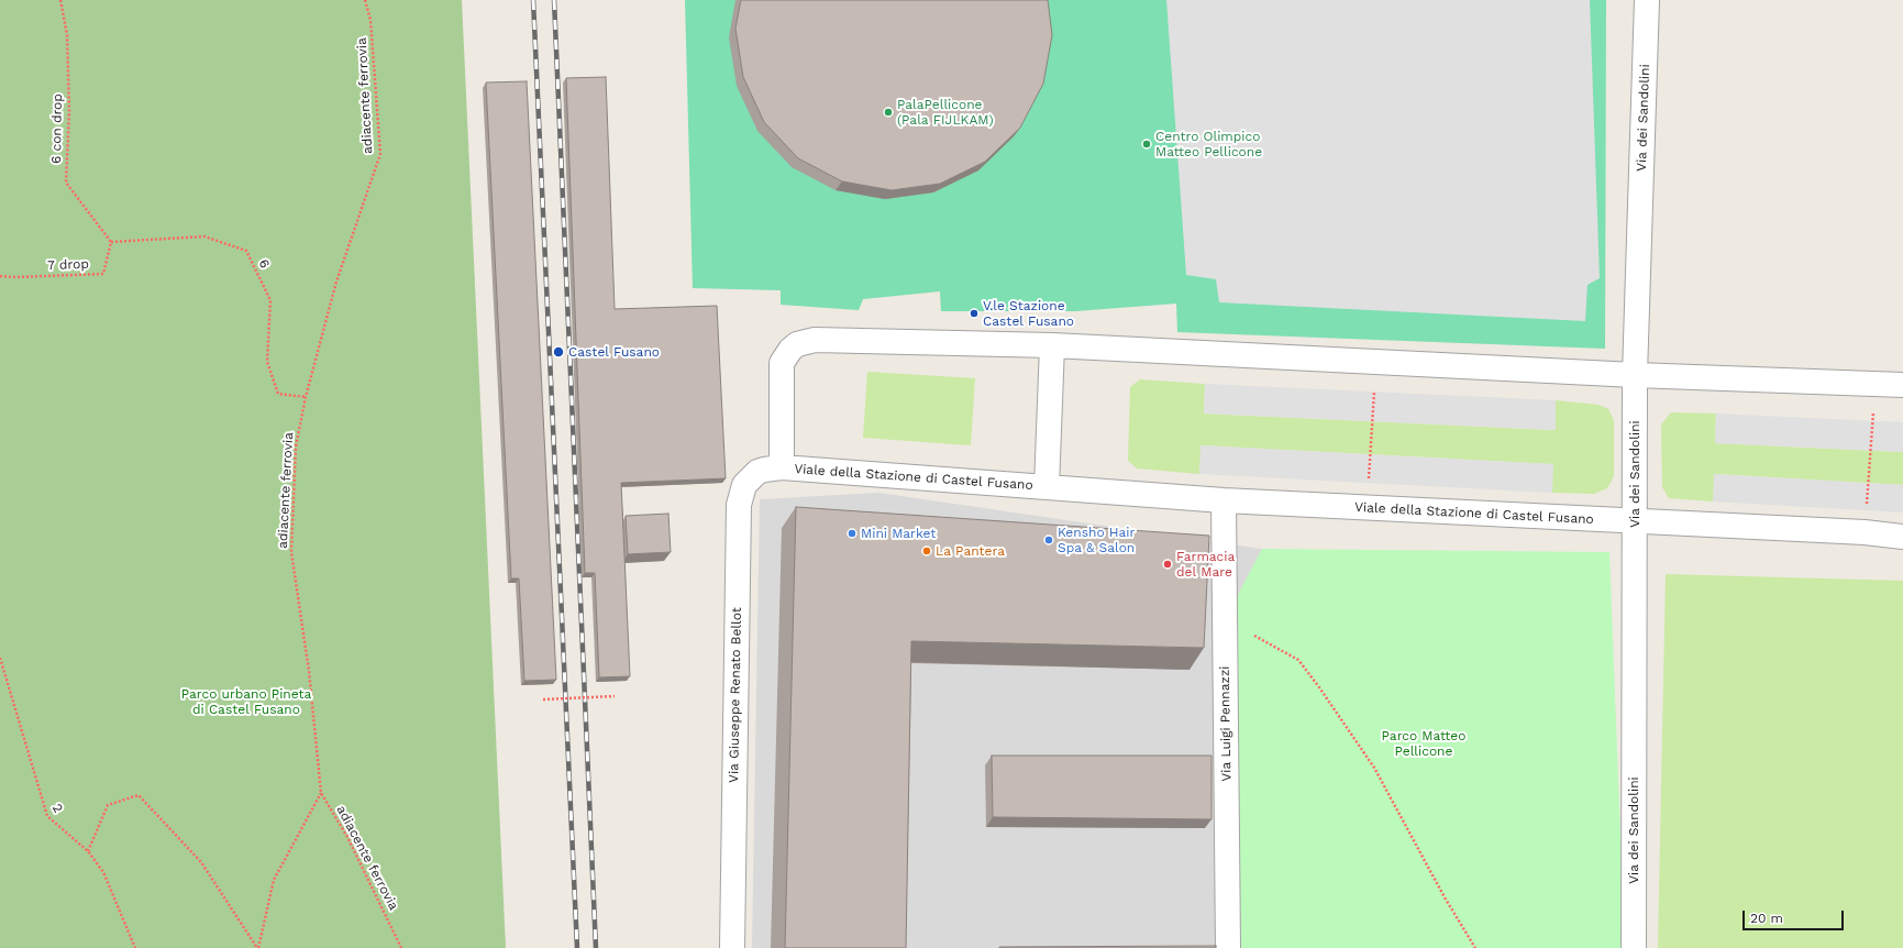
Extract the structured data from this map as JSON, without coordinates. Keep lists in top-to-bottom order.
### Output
{
  "streets": {
    "street": [
      "Via dei Sandolini",
      "Viale della Stazione di Castel Fusano",
      "Via Giuseppe Renato Bellot",
      "Via Luigi Pennazzi"
    ],
    "path": [
      "adiacente ferrovia",
      "6 con drop",
      "6",
      "7 drop",
      "2"
    ]
  },
  "crossings": [
    ["adiacente ferrovia", "6"],
    ["Via dei Sandolini", "Viale della Stazione di Castel Fusano"],
    ["6 con drop", "6"],
    ["6 con drop", "7 drop"],
    ["6", "7 drop"],
    ["Viale della Stazione di Castel Fusano", "Via Giuseppe Renato Bellot"],
    ["Viale della Stazione di Castel Fusano", "Via Luigi Pennazzi"]
  ],
  "parks": ["Parco urbano Pineta di Castel Fusano", "Parco Matteo Pellicone"],
  "places": [
    "PalaPellicone (Pala FIJLKAM)",
    "Centro Olimpico Matteo Pellicone",
    "V.le Stazione Castel Fusano",
    "Castel Fusano",
    "Mini Market",
    "Kensho Hair Spa & Salon",
    "La Pantera",
    "Farmacia del Mare"
  ],
  "scale_bar": "20 m"
}
